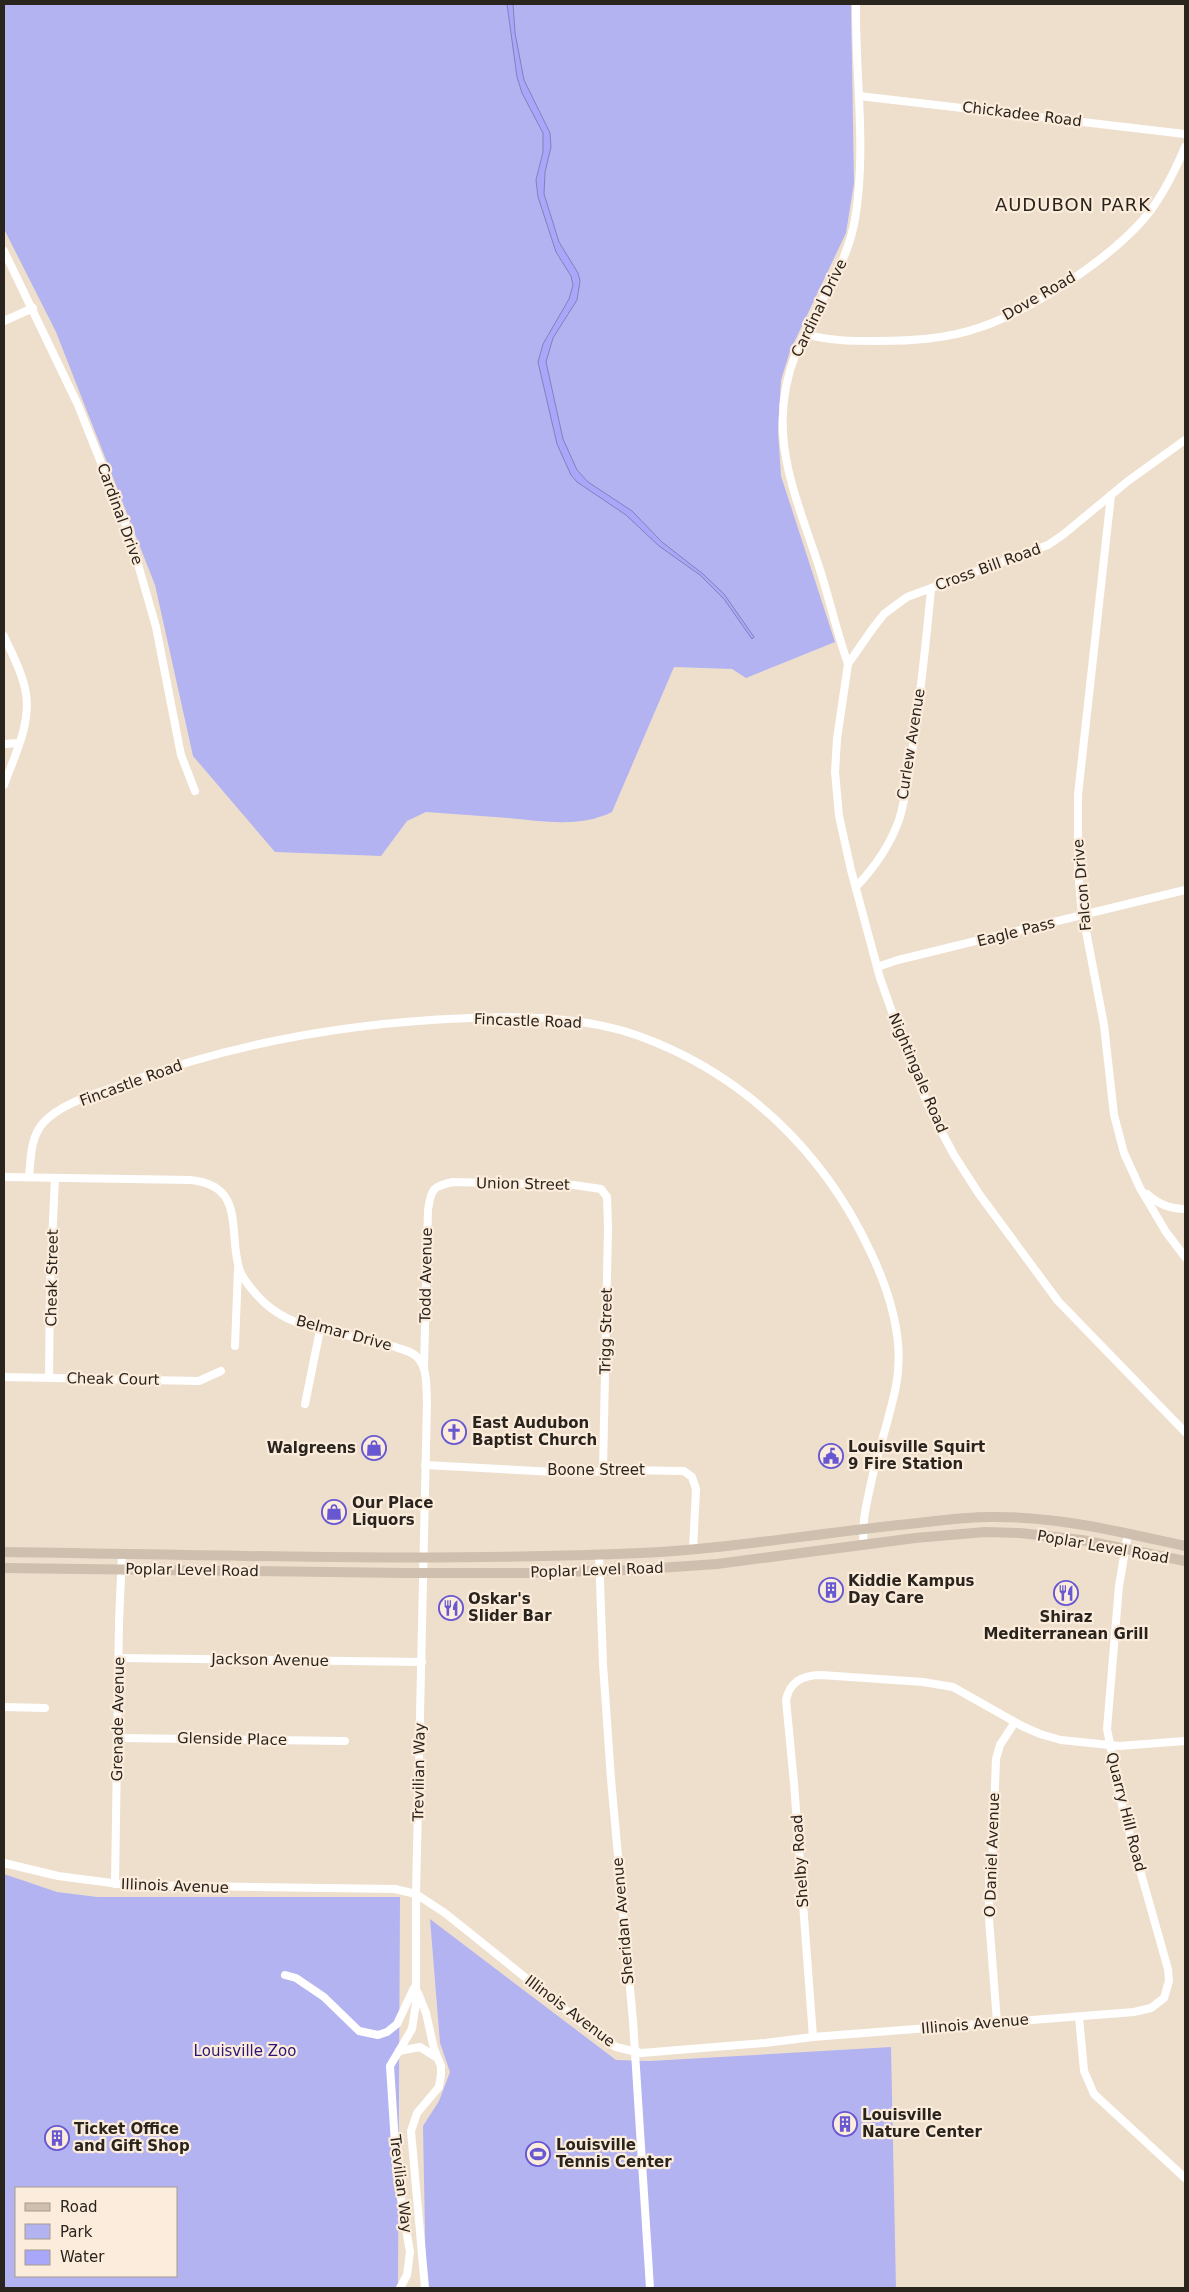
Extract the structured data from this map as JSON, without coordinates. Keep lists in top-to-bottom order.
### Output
{
  "streets": {
    "main road": ["Poplar Level Road"],
    "street": [
      "Chickadee Road",
      "Dove Road",
      "Cardinal Drive",
      "Cross Bill Road",
      "Curlew Avenue",
      "Falcon Drive",
      "Eagle Pass",
      "Fincastle Road",
      "Nightingale Road",
      "Union Street",
      "Todd Avenue",
      "Cheak Street",
      "Trigg Street",
      "Belmar Drive",
      "Cheak Court",
      "Boone Street",
      "Jackson Avenue",
      "Grenade Avenue",
      "Glenside Place",
      "Trevilian Way",
      "Quarry Hill Road",
      "O Daniel Avenue",
      "Shelby Road",
      "Illinois Avenue",
      "Sheridan Avenue"
    ]
  },
  "crossings": [
    ["Chickadee Road", "Cardinal Drive"],
    ["Dove Road", "Cardinal Drive"],
    ["Cardinal Drive", "Cross Bill Road"],
    ["Cardinal Drive", "Nightingale Road"],
    ["Cross Bill Road", "Curlew Avenue"],
    ["Cross Bill Road", "Falcon Drive"],
    ["Cross Bill Road", "Nightingale Road"],
    ["Curlew Avenue", "Nightingale Road"],
    ["Falcon Drive", "Eagle Pass"],
    ["Eagle Pass", "Nightingale Road"],
    ["Fincastle Road", "Belmar Drive"],
    ["Fincastle Road", "Poplar Level Road"],
    ["Union Street", "Todd Avenue"],
    ["Union Street", "Trigg Street"],
    ["Todd Avenue", "Belmar Drive"],
    ["Cheak Street", "Belmar Drive"],
    ["Cheak Street", "Cheak Court"],
    ["Trigg Street", "Boone Street"],
    ["Boone Street", "Poplar Level Road"],
    ["Poplar Level Road", "Grenade Avenue"],
    ["Poplar Level Road", "Trevilian Way"],
    ["Poplar Level Road", "Quarry Hill Road"],
    ["Poplar Level Road", "Sheridan Avenue"],
    ["Jackson Avenue", "Grenade Avenue"],
    ["Jackson Avenue", "Trevilian Way"],
    ["Grenade Avenue", "Glenside Place"],
    ["Grenade Avenue", "Illinois Avenue"],
    ["Trevilian Way", "Illinois Avenue"],
    ["Quarry Hill Road", "Illinois Avenue"],
    ["O Daniel Avenue", "Shelby Road"],
    ["O Daniel Avenue", "Illinois Avenue"],
    ["Shelby Road", "Illinois Avenue"],
    ["Illinois Avenue", "Sheridan Avenue"]
  ],
  "districts": ["AUDUBON PARK"],
  "parks": ["Louisville Zoo"],
  "places": {
    "church": ["East Audubon Baptist Church"],
    "shop": ["Walgreens", "Our Place Liquors"],
    "public building": ["Louisville Squirt 9 Fire Station"],
    "building": ["Kiddie Kampus Day Care", "Louisville Nature Center", "Ticket Office and Gift Shop"],
    "restaurant": ["Shiraz Mediterranean Grill", "Oskar's Slider Bar"],
    "sports": ["Louisville Tennis Center"]
  },
  "legend": ["Road", "Park", "Water"]
}
